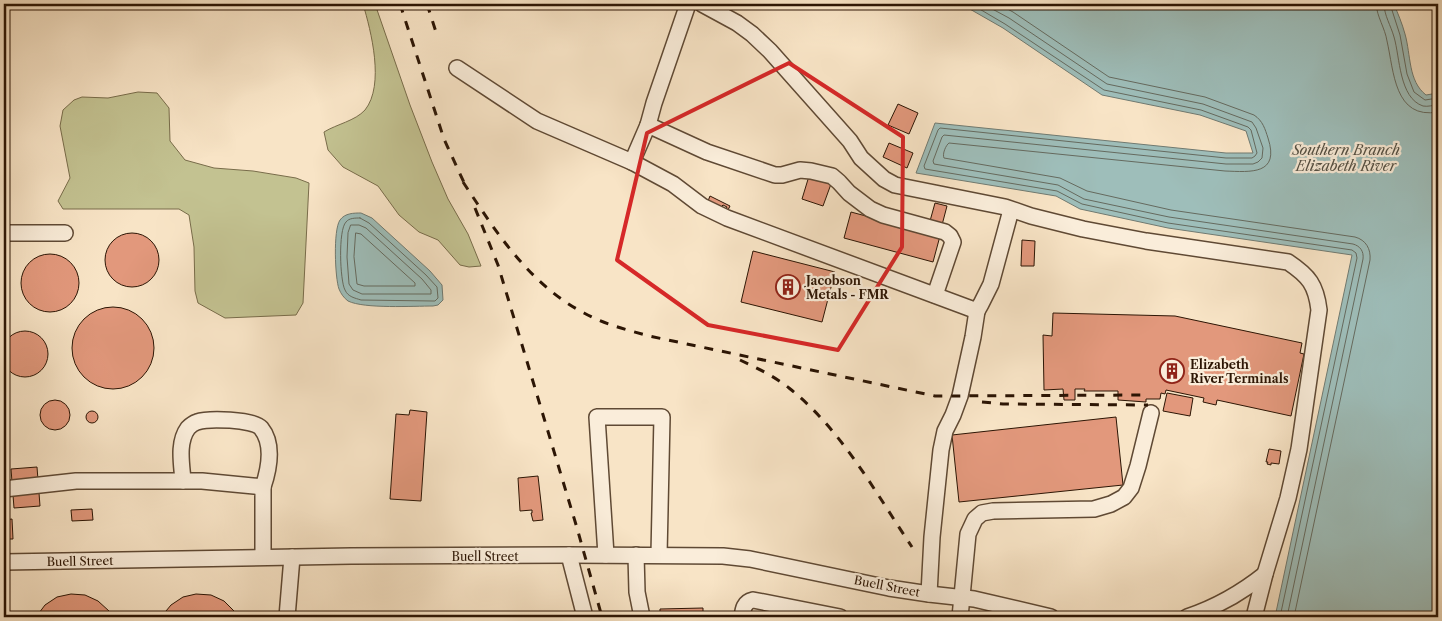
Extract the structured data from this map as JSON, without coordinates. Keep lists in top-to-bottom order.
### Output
{
  "streets": {
    "street": ["Buell Street"]
  },
  "water": ["Southern Branch Elizabeth River"],
  "places": {
    "building": ["Jacobson Metals - FMR", "Elizabeth River Terminals"]
  }
}
